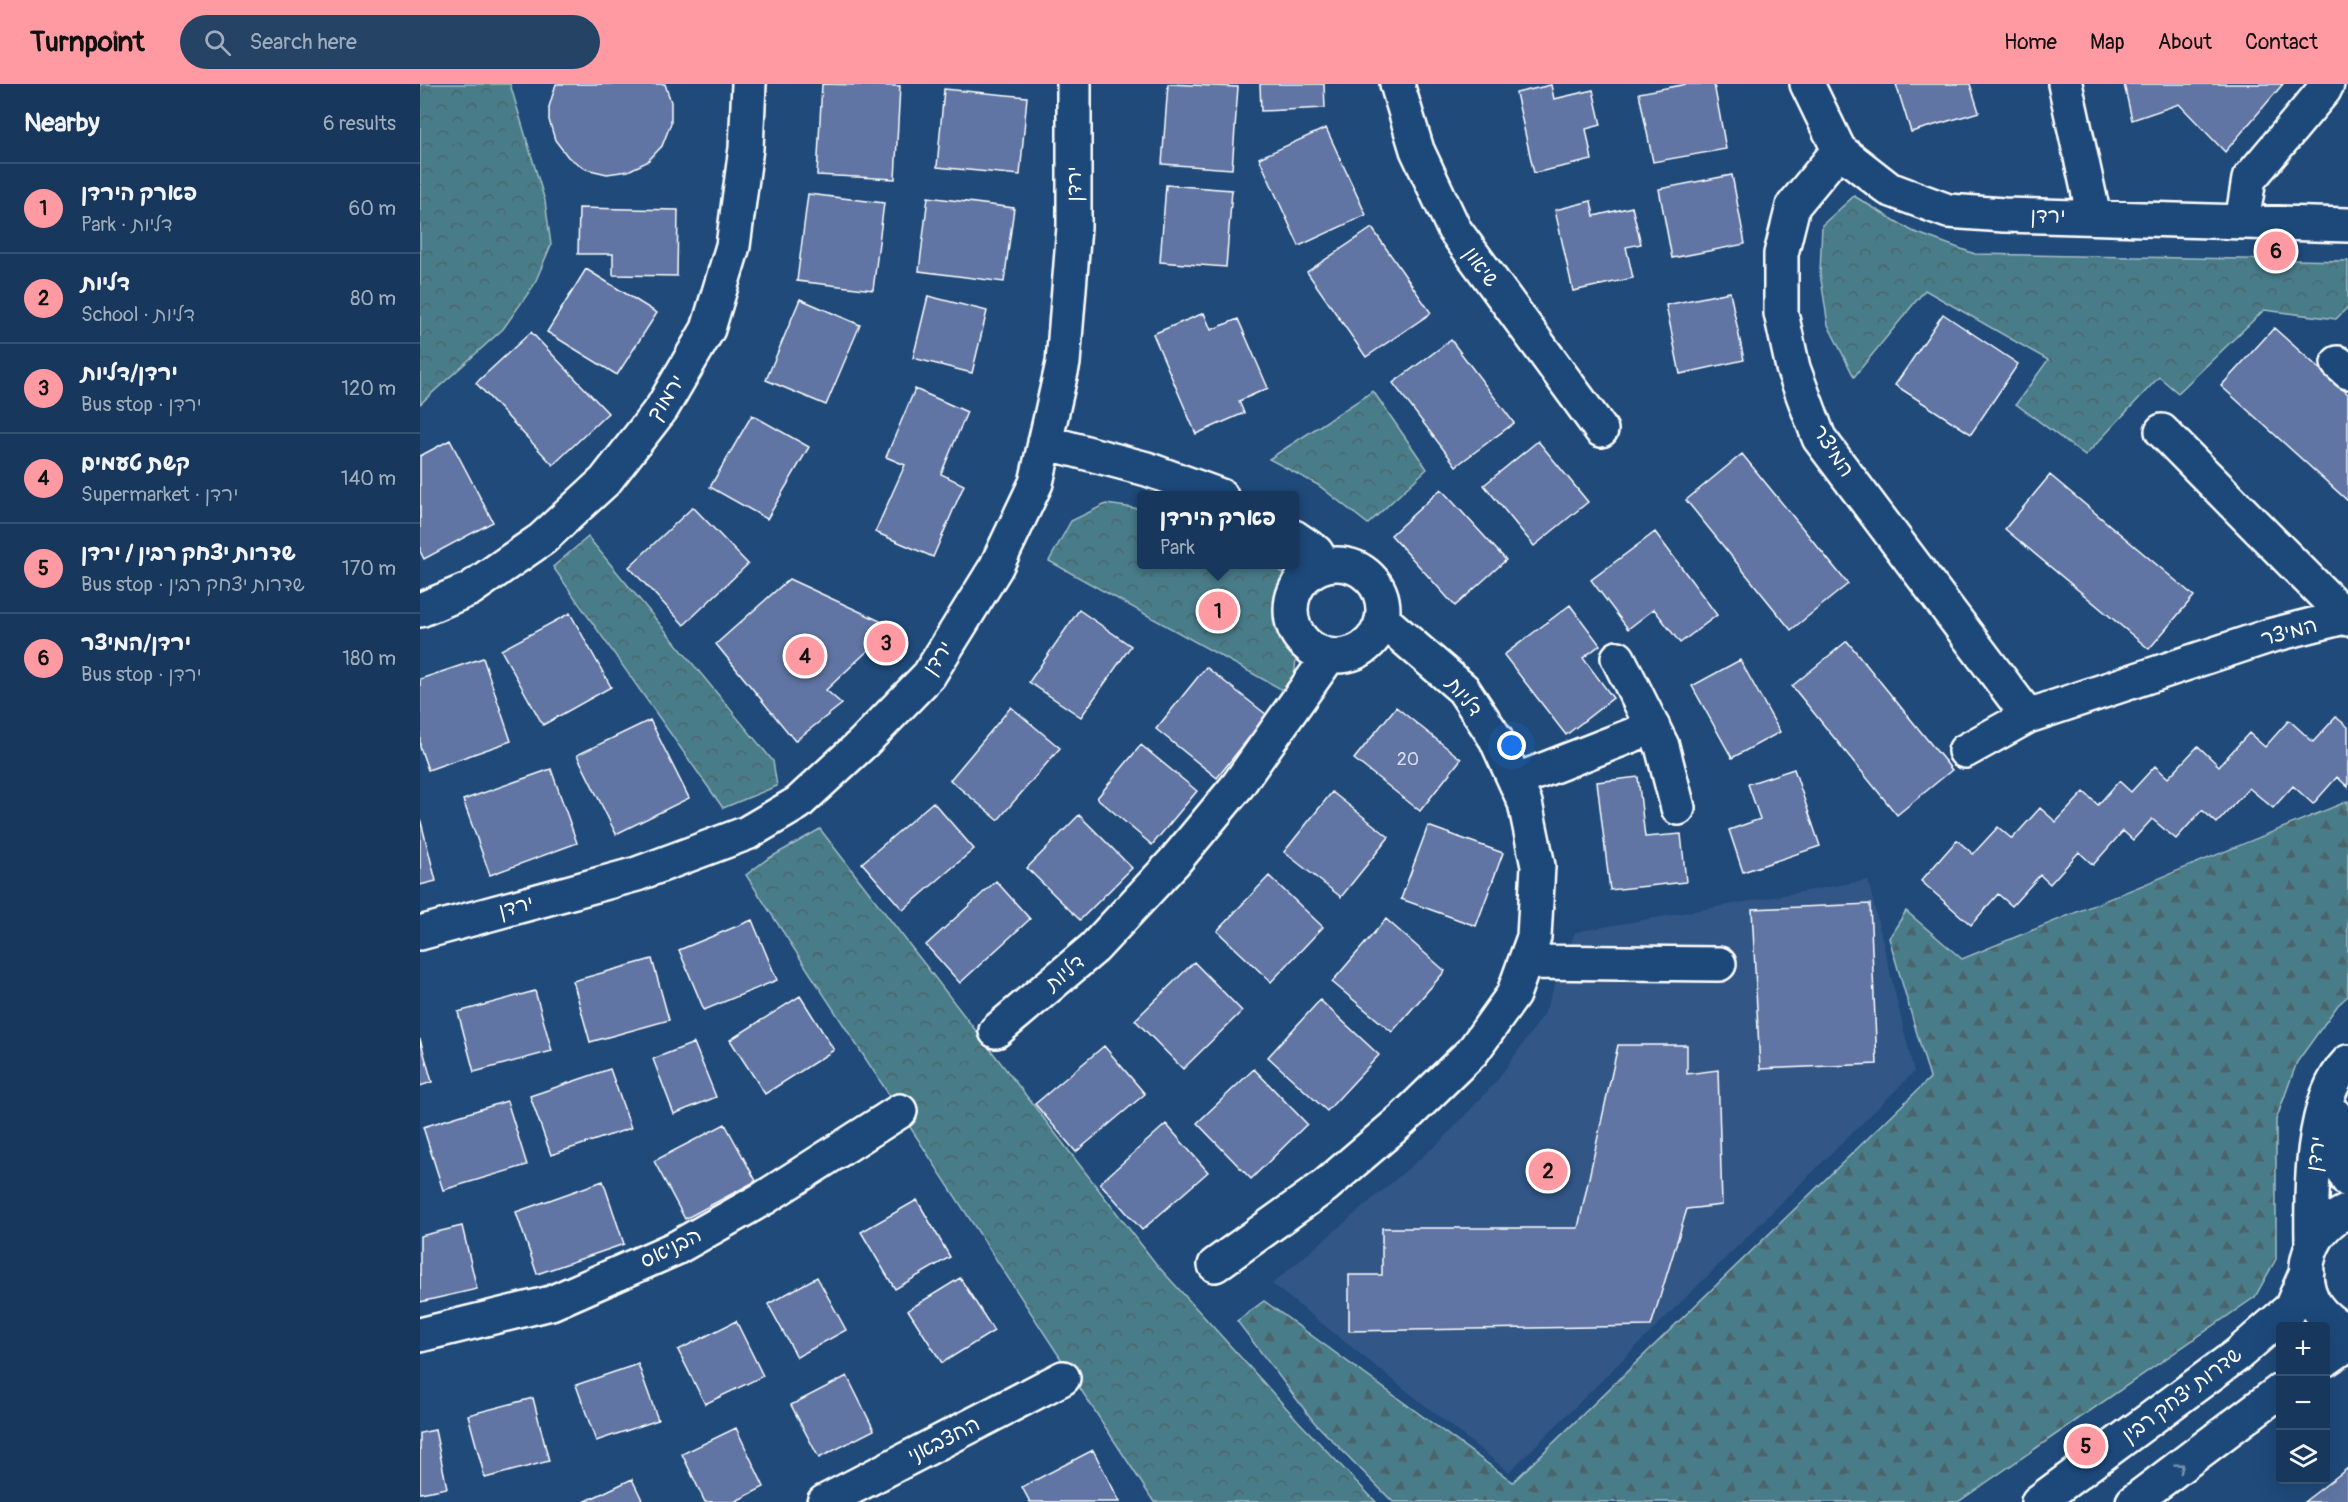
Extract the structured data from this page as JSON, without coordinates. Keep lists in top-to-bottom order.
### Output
{
  "streets": {
    "street": [
      "ירדן",
      "שיאון",
      "ירמוך",
      "המיצר",
      "דליות",
      "הבניאס",
      "שדרות יצחק רבין",
      "החצבאני"
    ]
  },
  "crossings": [
    ["ירדן", "המיצר"],
    ["ירדן", "שדרות יצחק רבין"]
  ],
  "house_numbers": ["20"],
  "page": {
    "header": "Turnpoint",
    "search": "Search here",
    "nav": [
      "Home",
      "Map",
      "About",
      "Contact"
    ],
    "heading": ["Nearby", "6 results"],
    "list": [
      {
        "mark": "1",
        "name": "פארק הירדן",
        "note": "Park · דליות",
        "value": "60 m"
      },
      {
        "mark": "2",
        "name": "דליות",
        "note": "School · דליות",
        "value": "80 m"
      },
      {
        "mark": "3",
        "name": "ירדן/דליות",
        "note": "Bus stop · ירדן",
        "value": "120 m"
      },
      {
        "mark": "4",
        "name": "קשת טעמים",
        "note": "Supermarket · ירדן",
        "value": "140 m"
      },
      {
        "mark": "5",
        "name": "שדרות יצחק רבין / ירדן",
        "note": "Bus stop · שדרות יצחק רבין",
        "value": "170 m"
      },
      {
        "mark": "6",
        "name": "ירדן/המיצר",
        "note": "Bus stop · ירדן",
        "value": "180 m"
      }
    ],
    "pins": [
      "6",
      "1",
      "3",
      "4",
      "2",
      "5"
    ],
    "popup": ["פארק הירדן", "Park"],
    "map_buttons": ["+", "−"]
  }
}
